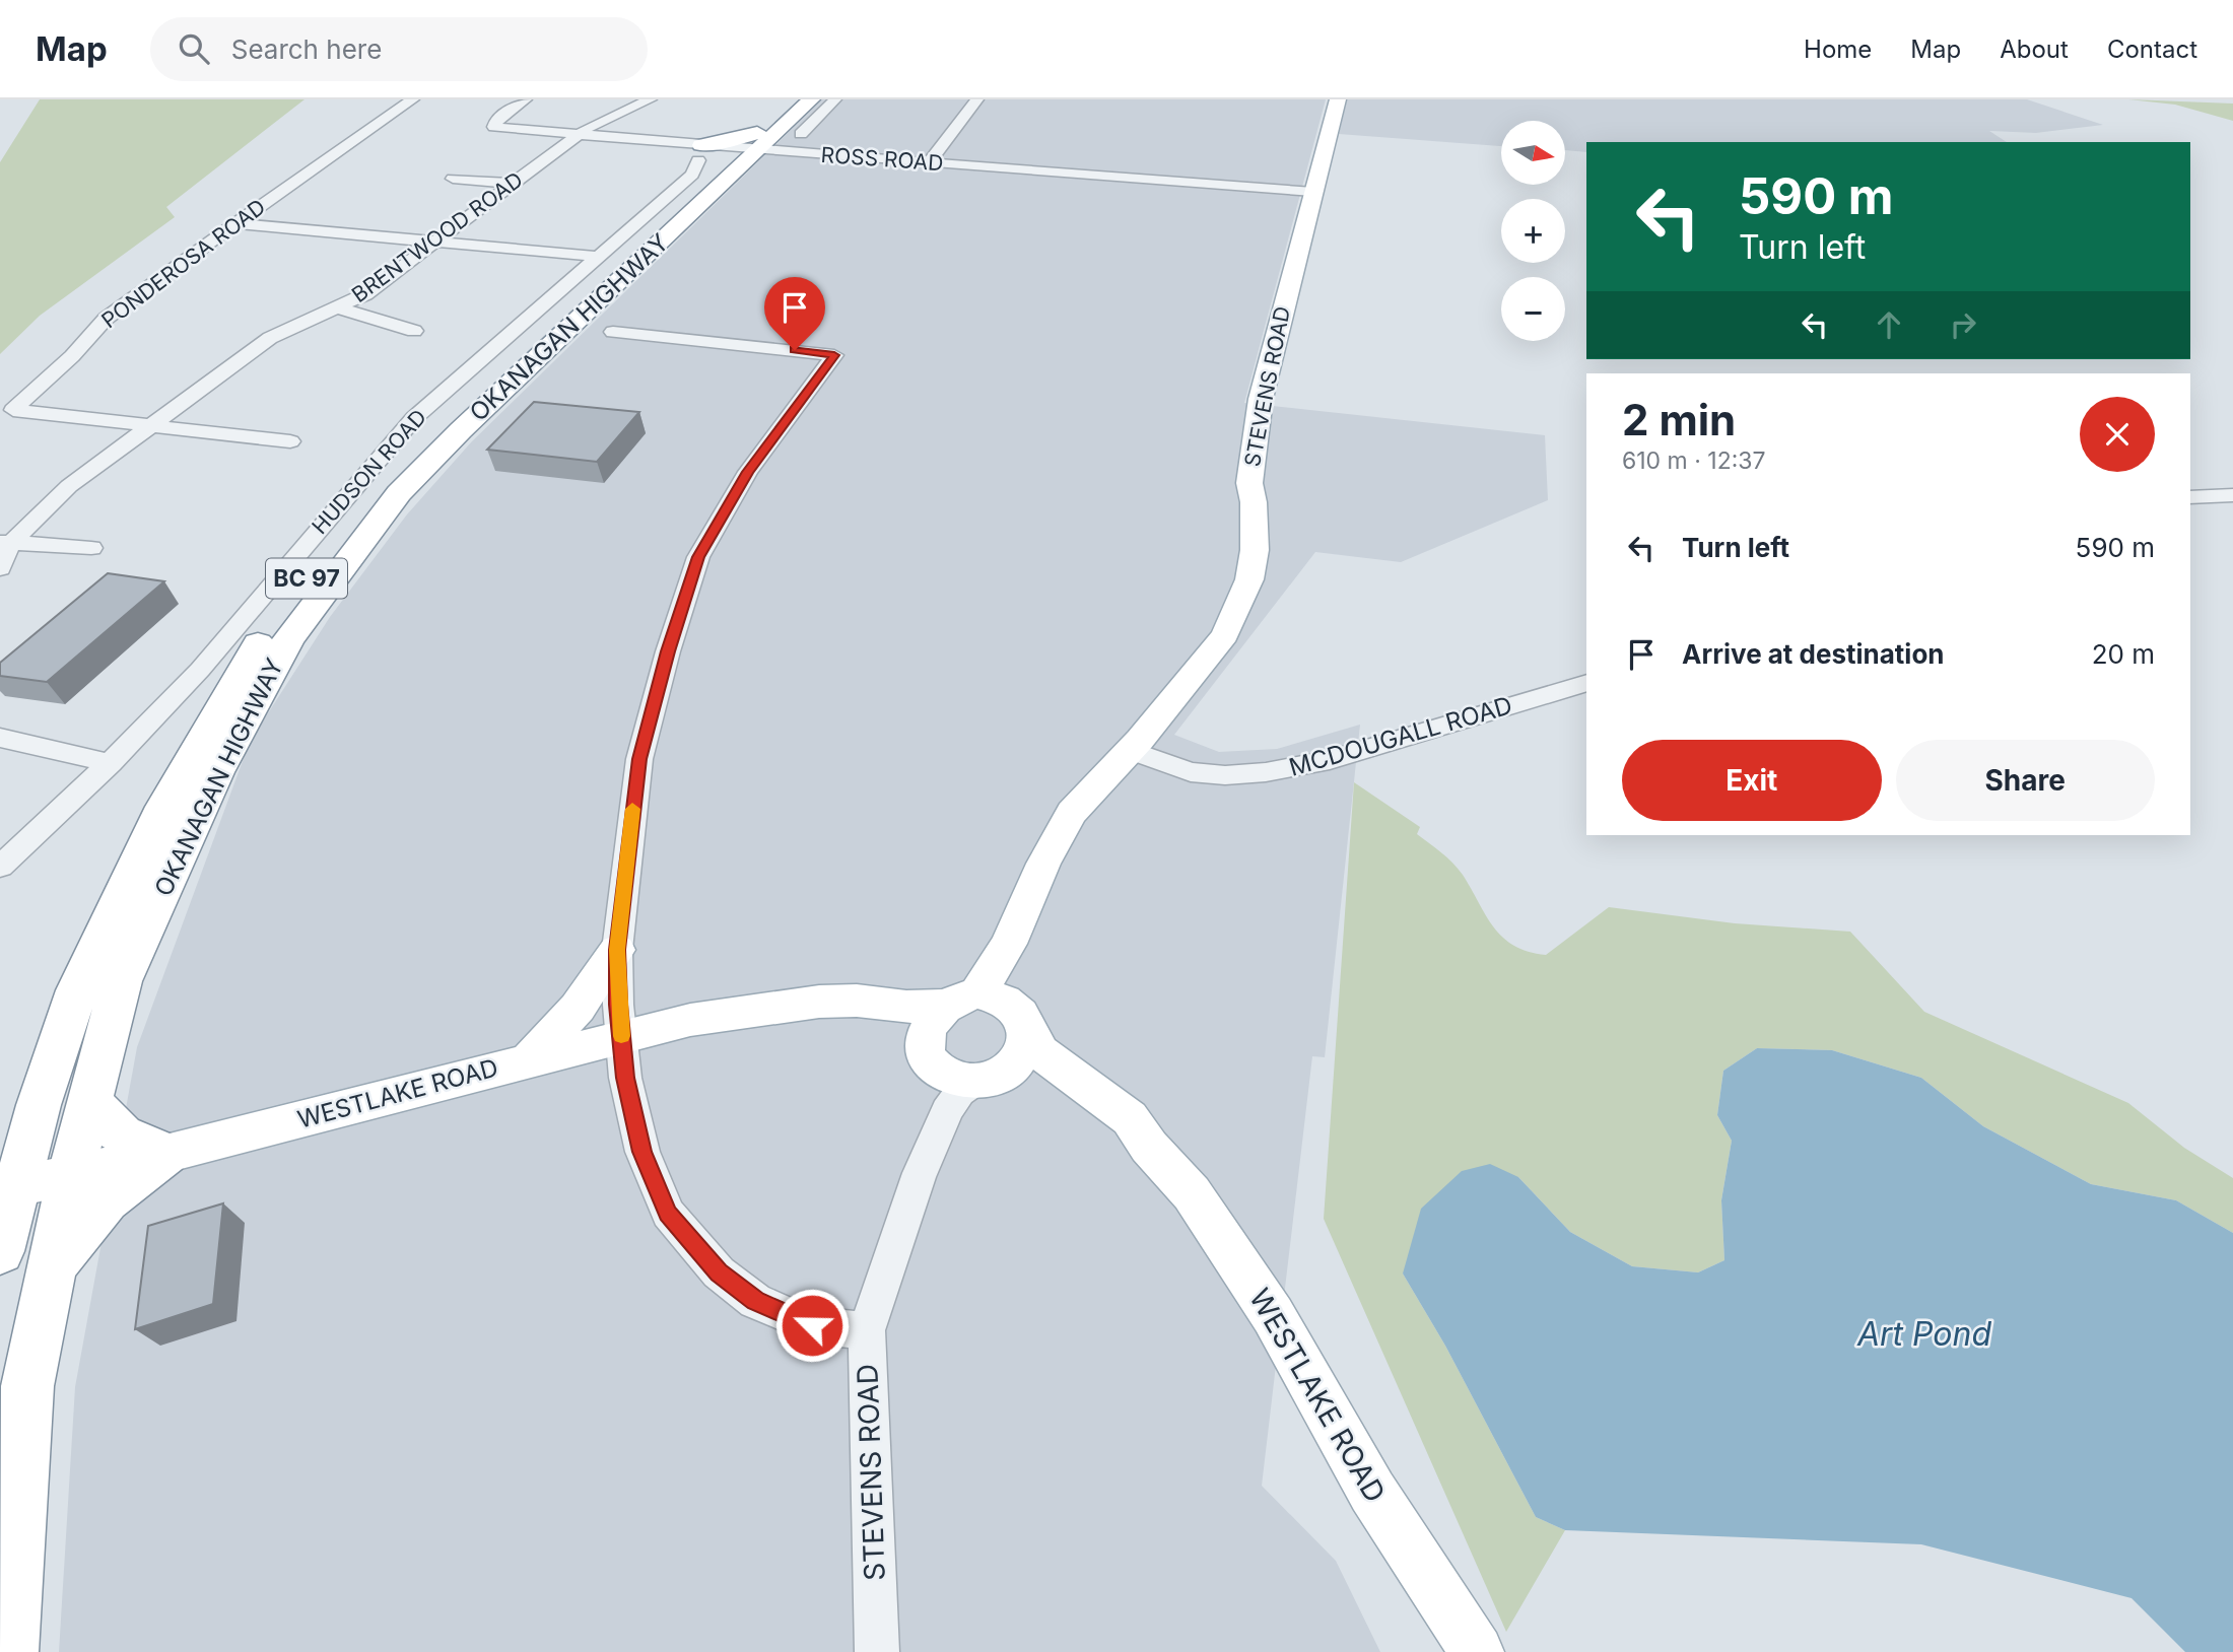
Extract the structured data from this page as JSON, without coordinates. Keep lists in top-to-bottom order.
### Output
{
  "streets": {
    "highway": ["OKANAGAN HIGHWAY", "BC 97"],
    "main road": ["STEVENS ROAD", "WESTLAKE ROAD"],
    "street": [
      "ROSS ROAD",
      "BRENTWOOD ROAD",
      "PONDEROSA ROAD",
      "HUDSON ROAD",
      "MCDOUGALL ROAD"
    ]
  },
  "crossings": [
    ["ROSS ROAD", "BRENTWOOD ROAD"],
    ["ROSS ROAD", "OKANAGAN HIGHWAY"],
    ["ROSS ROAD", "STEVENS ROAD"],
    ["ROSS ROAD", "HUDSON ROAD"],
    ["BRENTWOOD ROAD", "PONDEROSA ROAD"],
    ["OKANAGAN HIGHWAY", "HUDSON ROAD"],
    ["OKANAGAN HIGHWAY", "WESTLAKE ROAD"],
    ["STEVENS ROAD", "MCDOUGALL ROAD"],
    ["STEVENS ROAD", "WESTLAKE ROAD"]
  ],
  "water": ["Art Pond"],
  "north": "right",
  "page": {
    "header": "Map",
    "search": "Search here",
    "nav": [
      "Home",
      "Map",
      "About",
      "Contact"
    ],
    "map_buttons": ["+", "−"],
    "turn": ["590 m", "Turn left"],
    "heading": ["2 min", "610 m · 12:37"],
    "list": [
      {
        "name": "Turn left",
        "value": "590 m"
      },
      {
        "name": "Arrive at destination",
        "value": "20 m"
      }
    ],
    "buttons": ["Exit", "Share"]
  }
}
